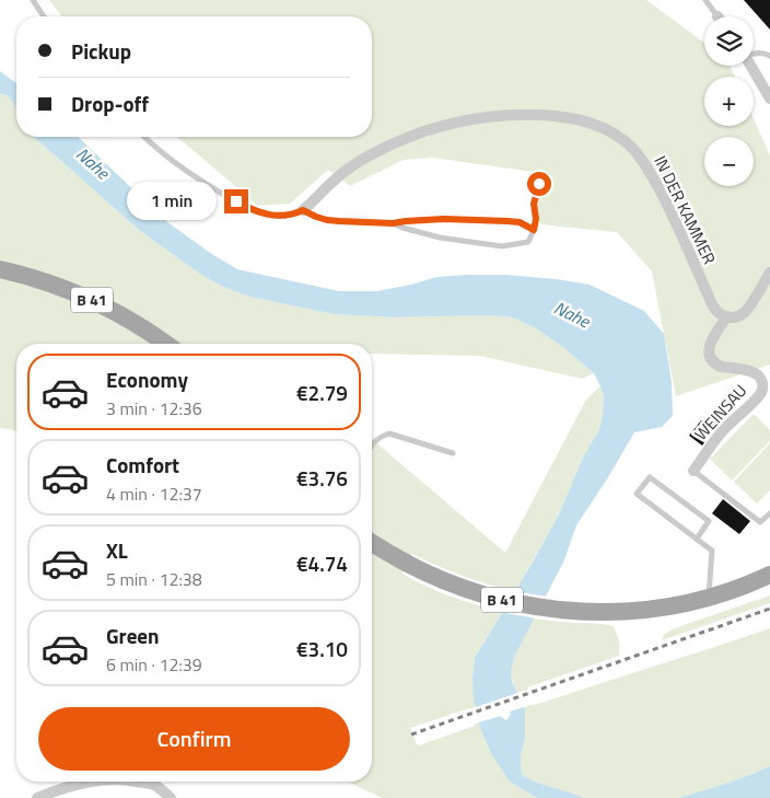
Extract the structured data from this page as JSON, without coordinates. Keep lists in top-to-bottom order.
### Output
{
  "streets": {
    "main road": ["B 41"],
    "street": ["IN DER KAMMER", "WEINSAU"]
  },
  "crossings": [
    ["IN DER KAMMER", "WEINSAU"]
  ],
  "water": ["Nahe"],
  "page": {
    "map_buttons": ["+", "−"],
    "banner": ["Pickup", "Drop-off"],
    "bubble": "1 min",
    "list": [
      {
        "name": "Economy",
        "note": "3 min · 12:36",
        "value": "€2.79"
      },
      {
        "name": "Comfort",
        "note": "4 min · 12:37",
        "value": "€3.76"
      },
      {
        "name": "XL",
        "note": "5 min · 12:38",
        "value": "€4.74"
      },
      {
        "name": "Green",
        "note": "6 min · 12:39",
        "value": "€3.10"
      }
    ],
    "buttons": "Confirm"
  }
}
